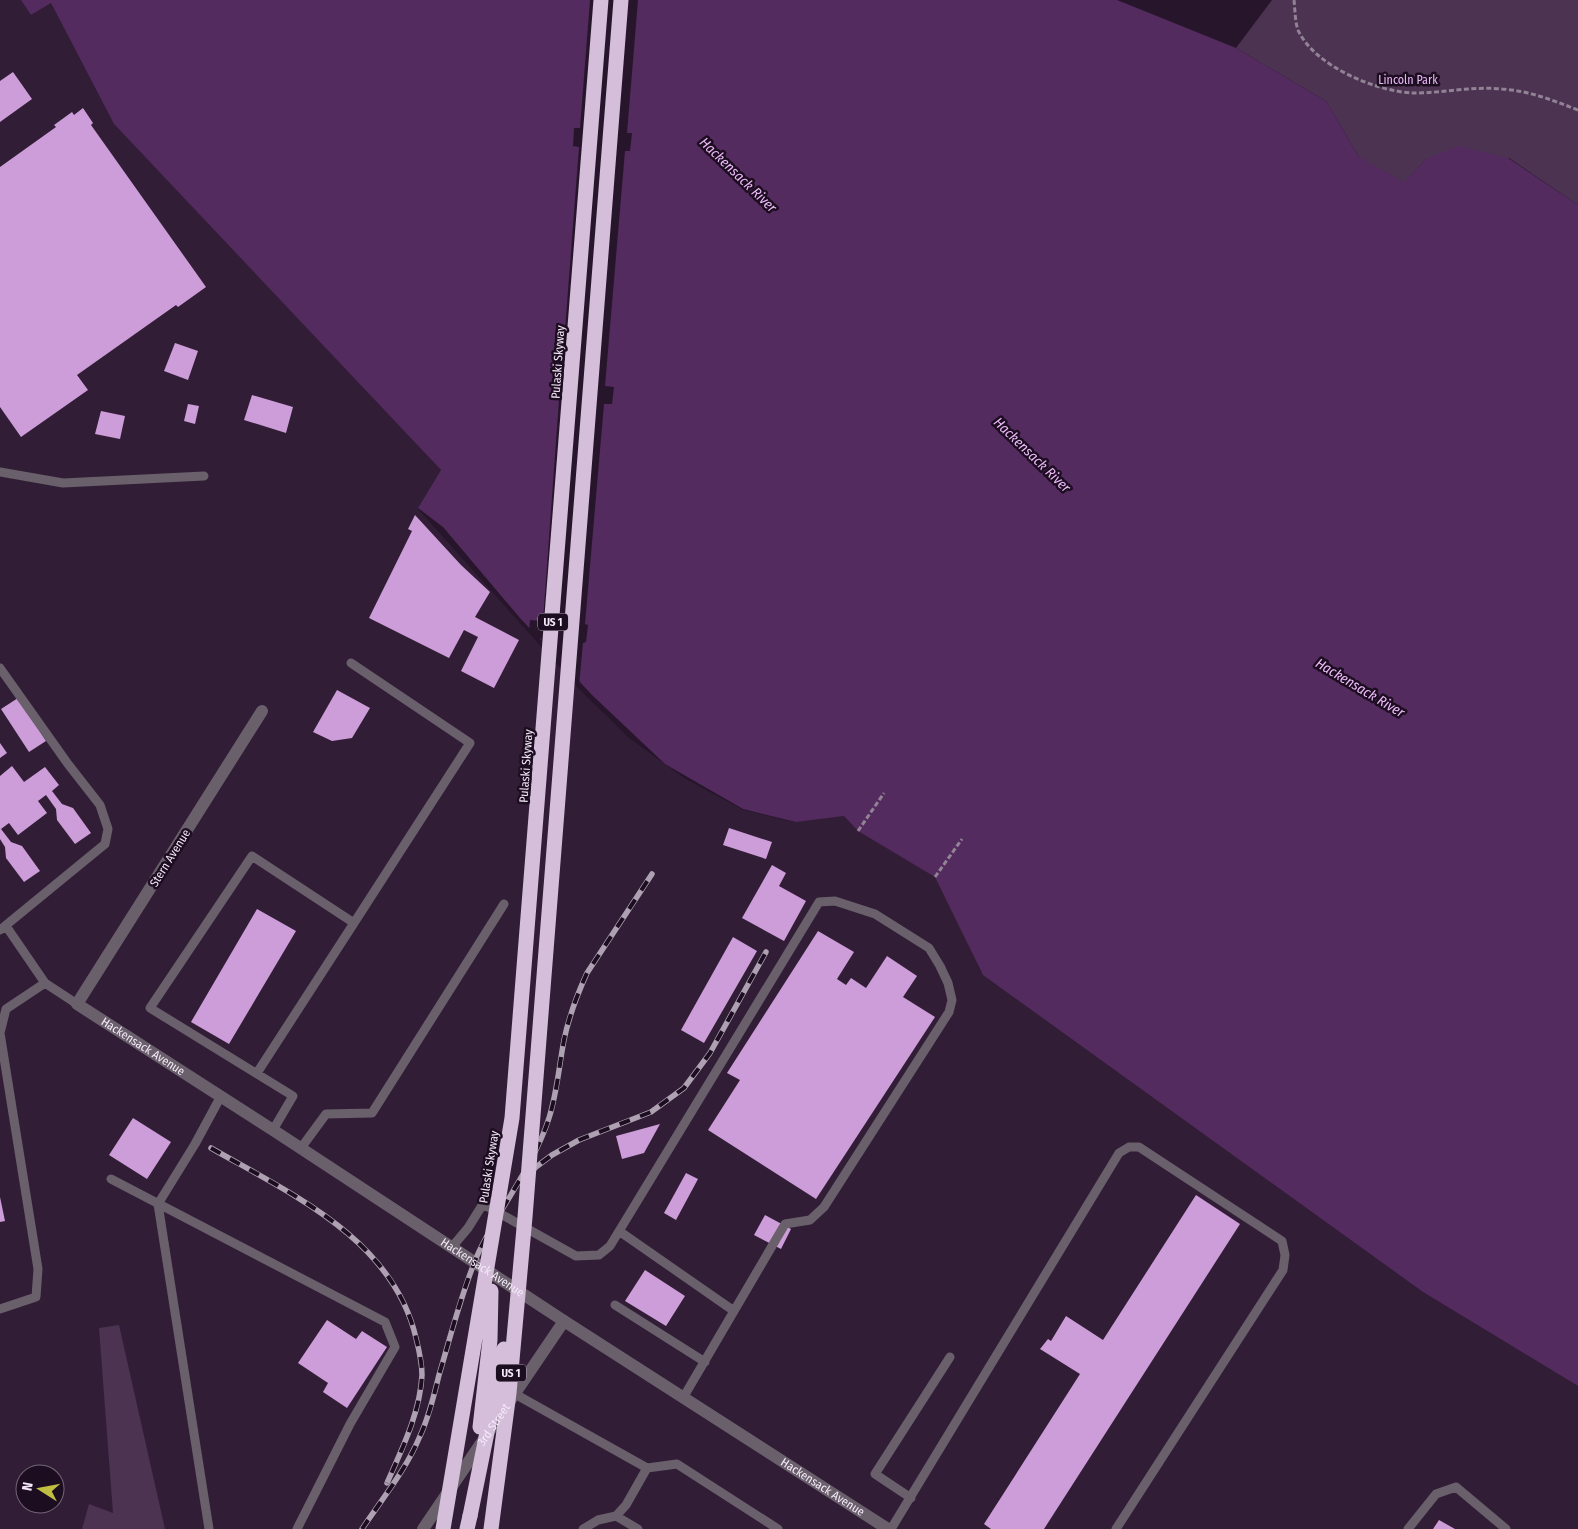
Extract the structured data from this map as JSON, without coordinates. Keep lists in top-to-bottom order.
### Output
{
  "streets": {
    "highway": ["Pulaski Skyway", "US 1"],
    "street": ["Stern Avenue", "Hackensack Avenue", "3rd Street"]
  },
  "crossings": [
    ["Stern Avenue", "Hackensack Avenue"],
    ["Hackensack Avenue", "3rd Street"]
  ],
  "water": ["Hackensack River"],
  "parks": ["Lincoln Park"],
  "north": "left"
}
